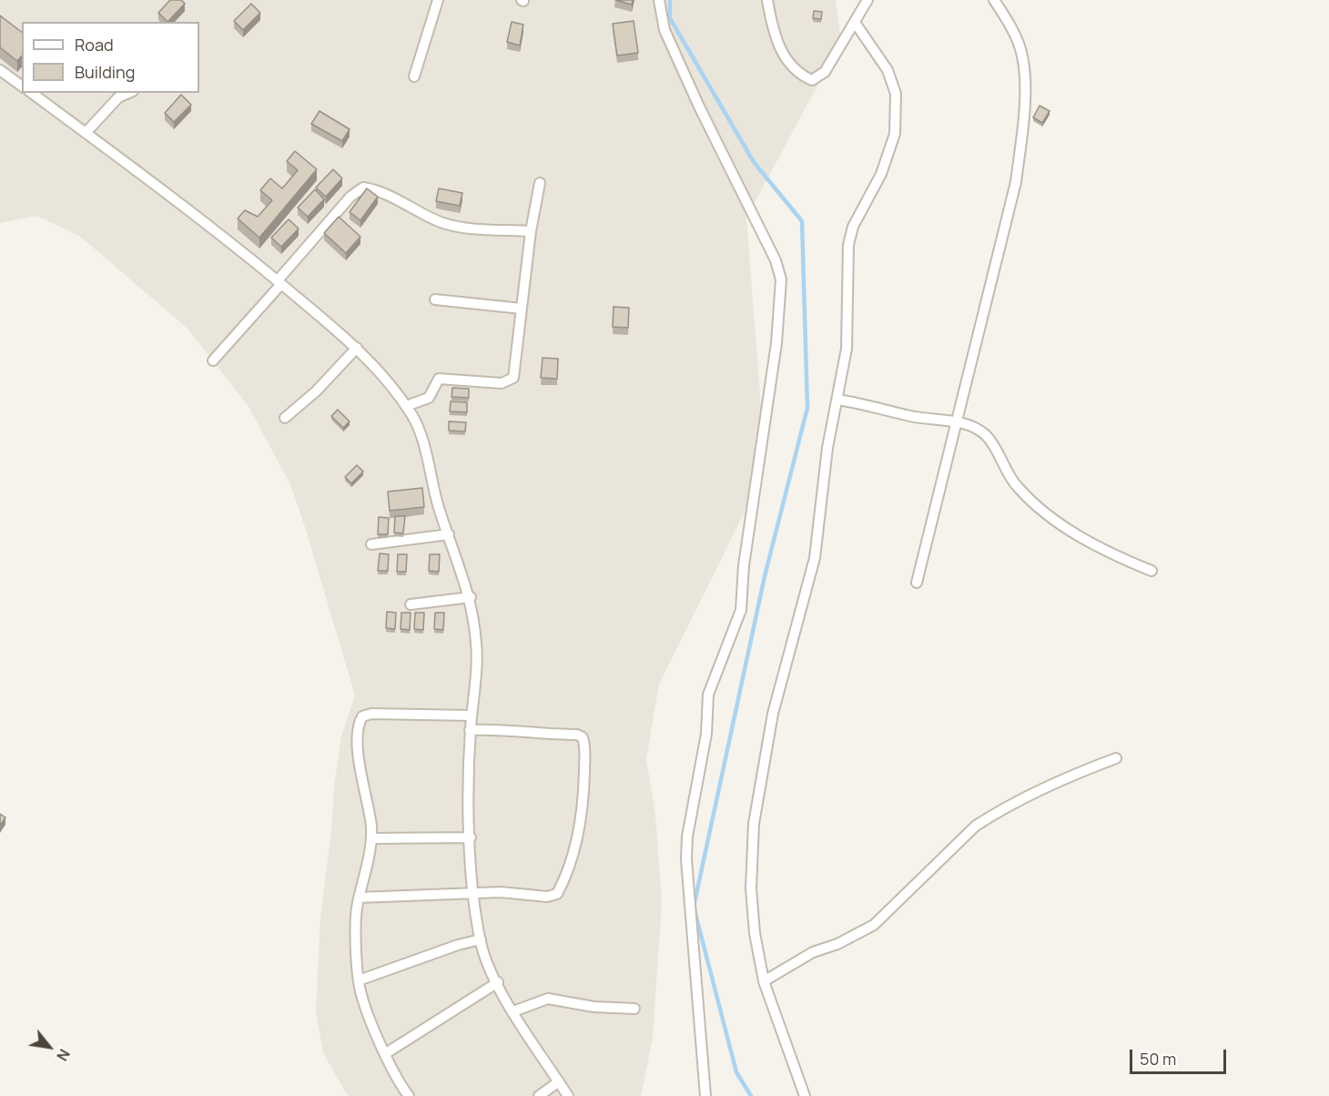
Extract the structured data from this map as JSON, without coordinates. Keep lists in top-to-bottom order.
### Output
{
  "legend": ["Road", "Building"],
  "scale_bar": "50 m",
  "north": "bottom right"
}
